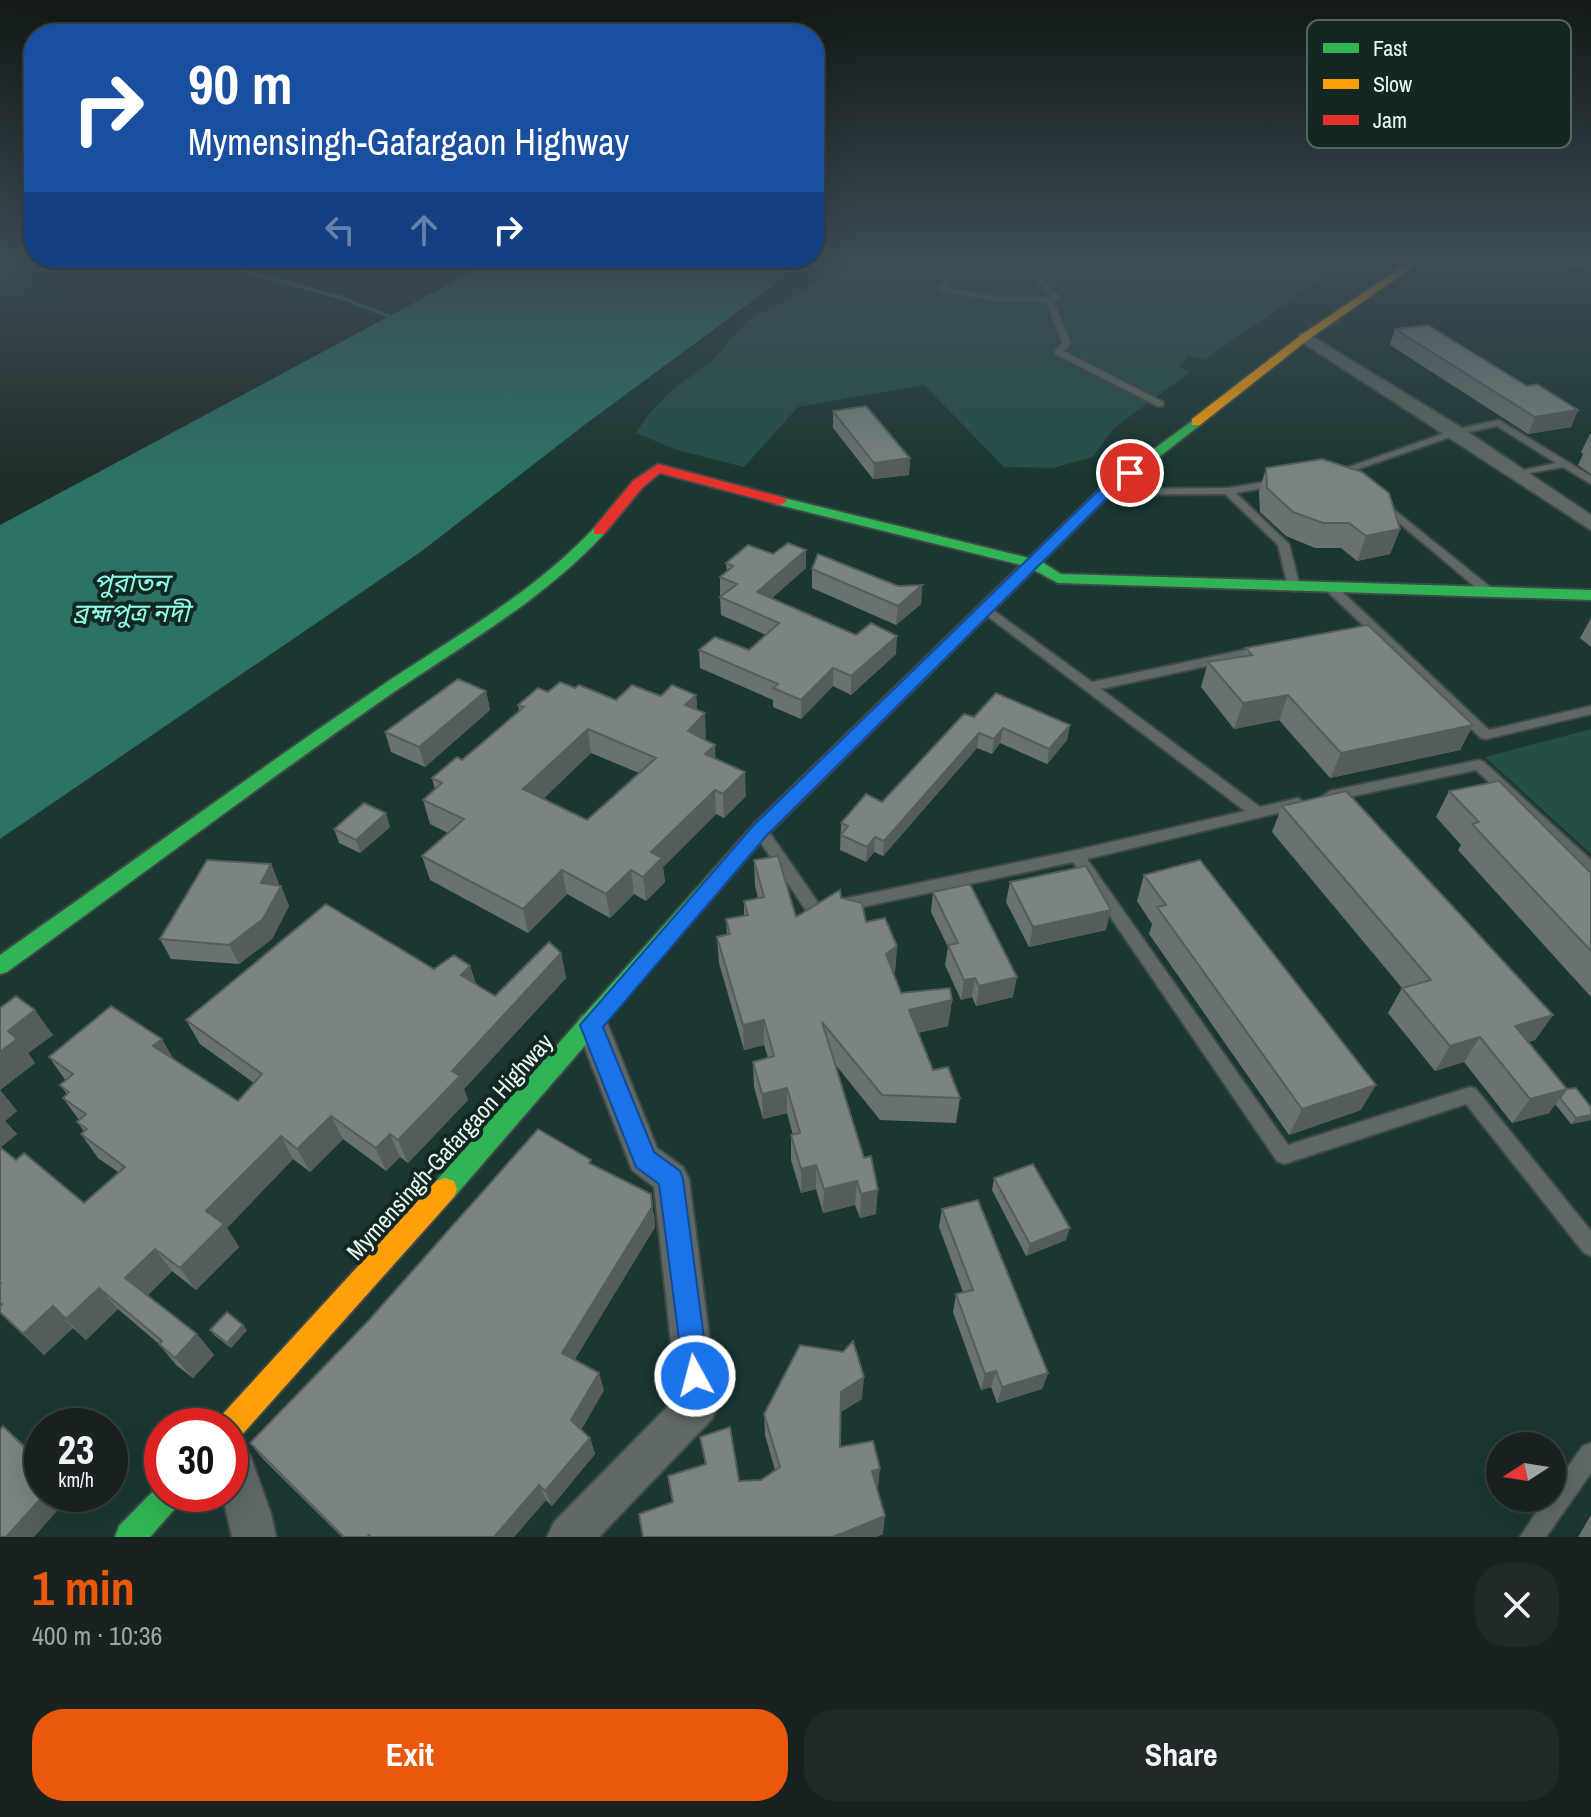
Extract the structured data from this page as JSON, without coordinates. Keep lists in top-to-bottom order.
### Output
{
  "streets": {
    "main road": ["Mymensingh-Gafargaon Highway"]
  },
  "water": ["পুরাতন ব্রহ্মপুত্র নদী"],
  "legend": ["Fast", "Slow", "Jam"],
  "north": "left",
  "page": {
    "turn": ["90 m", "Mymensingh-Gafargaon Highway"],
    "speed": "23 km/h",
    "limit": "30",
    "heading": ["1 min", "400 m · 10:36"],
    "buttons": ["Exit", "Share"]
  }
}
